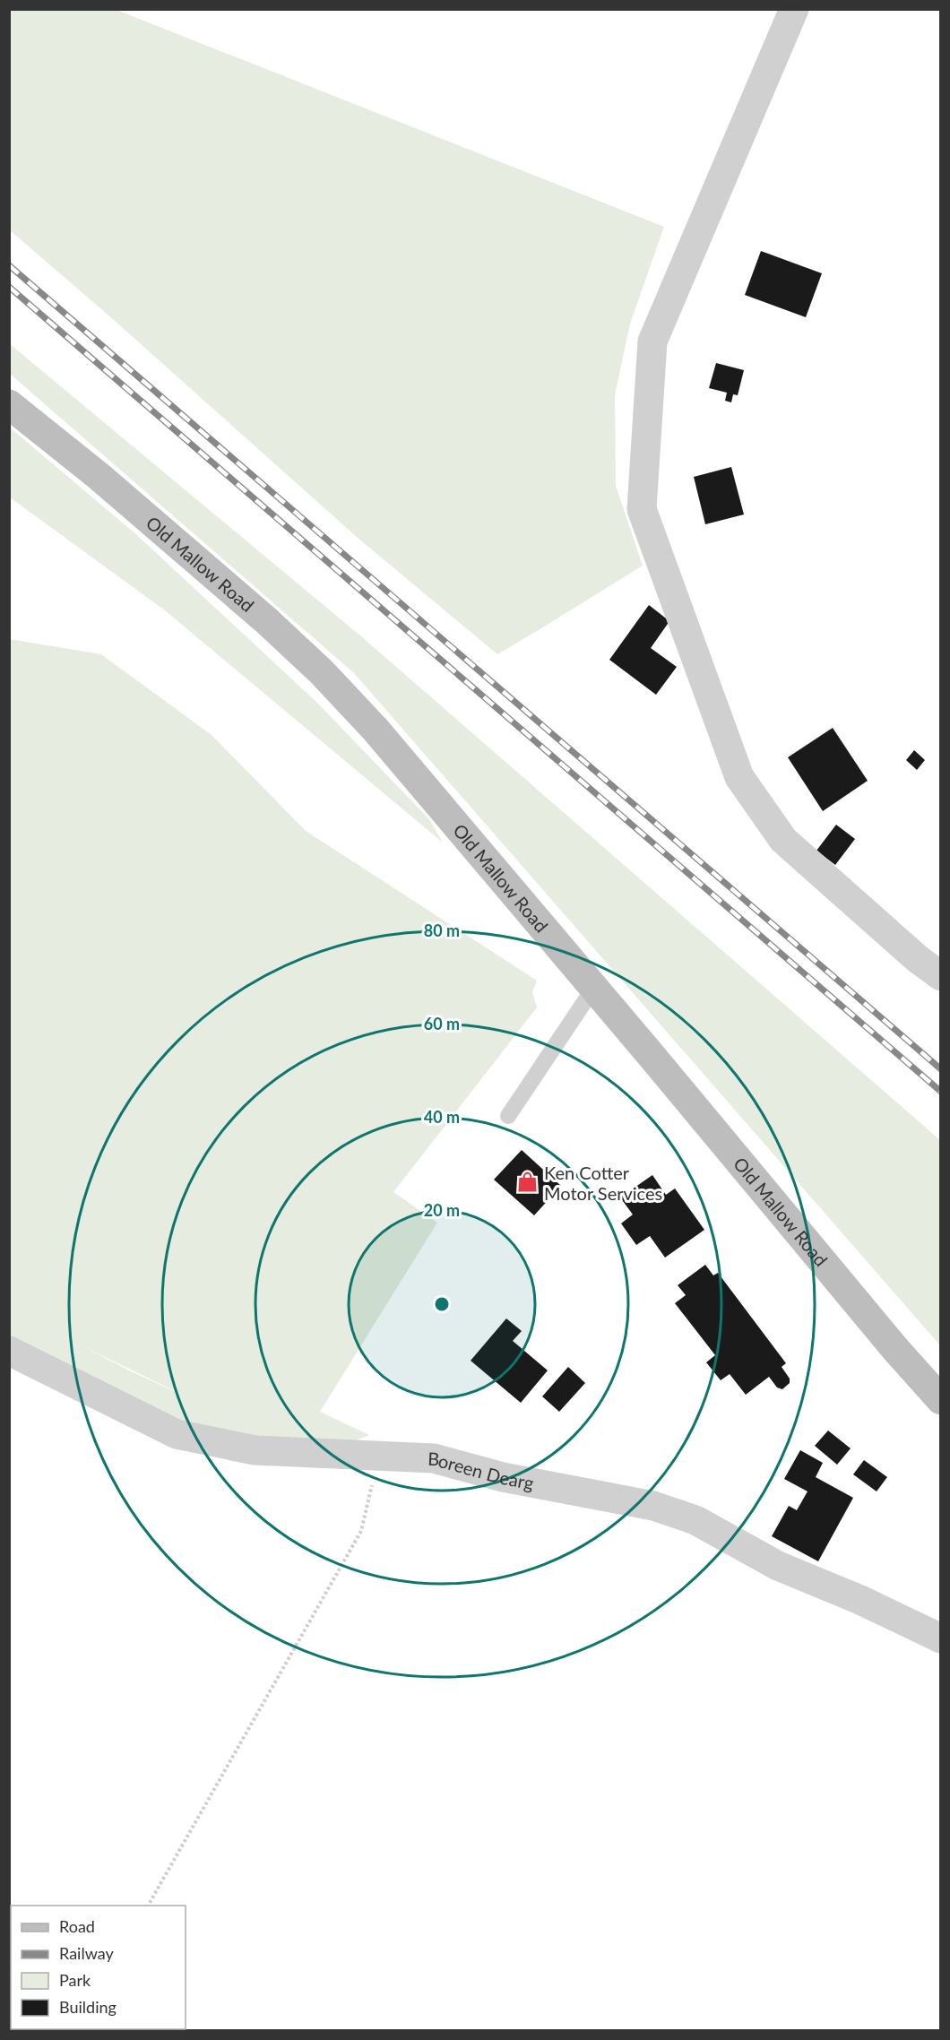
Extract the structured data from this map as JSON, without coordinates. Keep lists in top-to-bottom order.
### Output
{
  "streets": {
    "street": ["Old Mallow Road", "Boreen Dearg"]
  },
  "places": {
    "shop": ["Ken Cotter Motor Services"]
  },
  "legend": [
    "Road",
    "Railway",
    "Park",
    "Building"
  ],
  "rings": [
    "80 m",
    "60 m",
    "40 m",
    "20 m"
  ]
}
